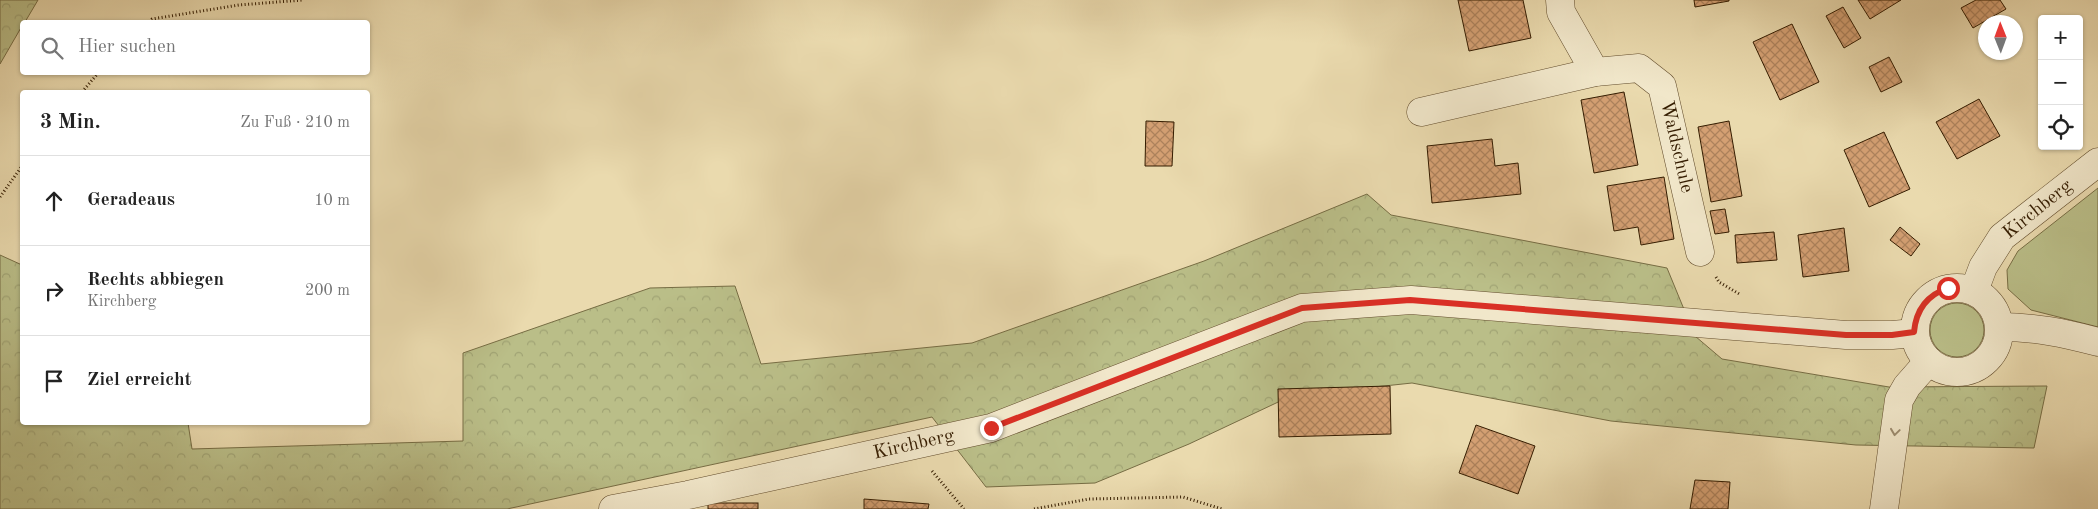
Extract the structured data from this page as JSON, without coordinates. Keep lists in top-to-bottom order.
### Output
{
  "streets": {
    "street": ["Waldschule", "Kirchberg"]
  },
  "north": "top",
  "page": {
    "map_buttons": ["+", "−"],
    "search": "Hier suchen",
    "heading": ["3 Min.", "Zu Fuß · 210 m"],
    "list": [
      ["Geradeaus", "10 m"],
      ["Rechts abbiegen", "Kirchberg", "200 m"],
      "Ziel erreicht"
    ]
  }
}
